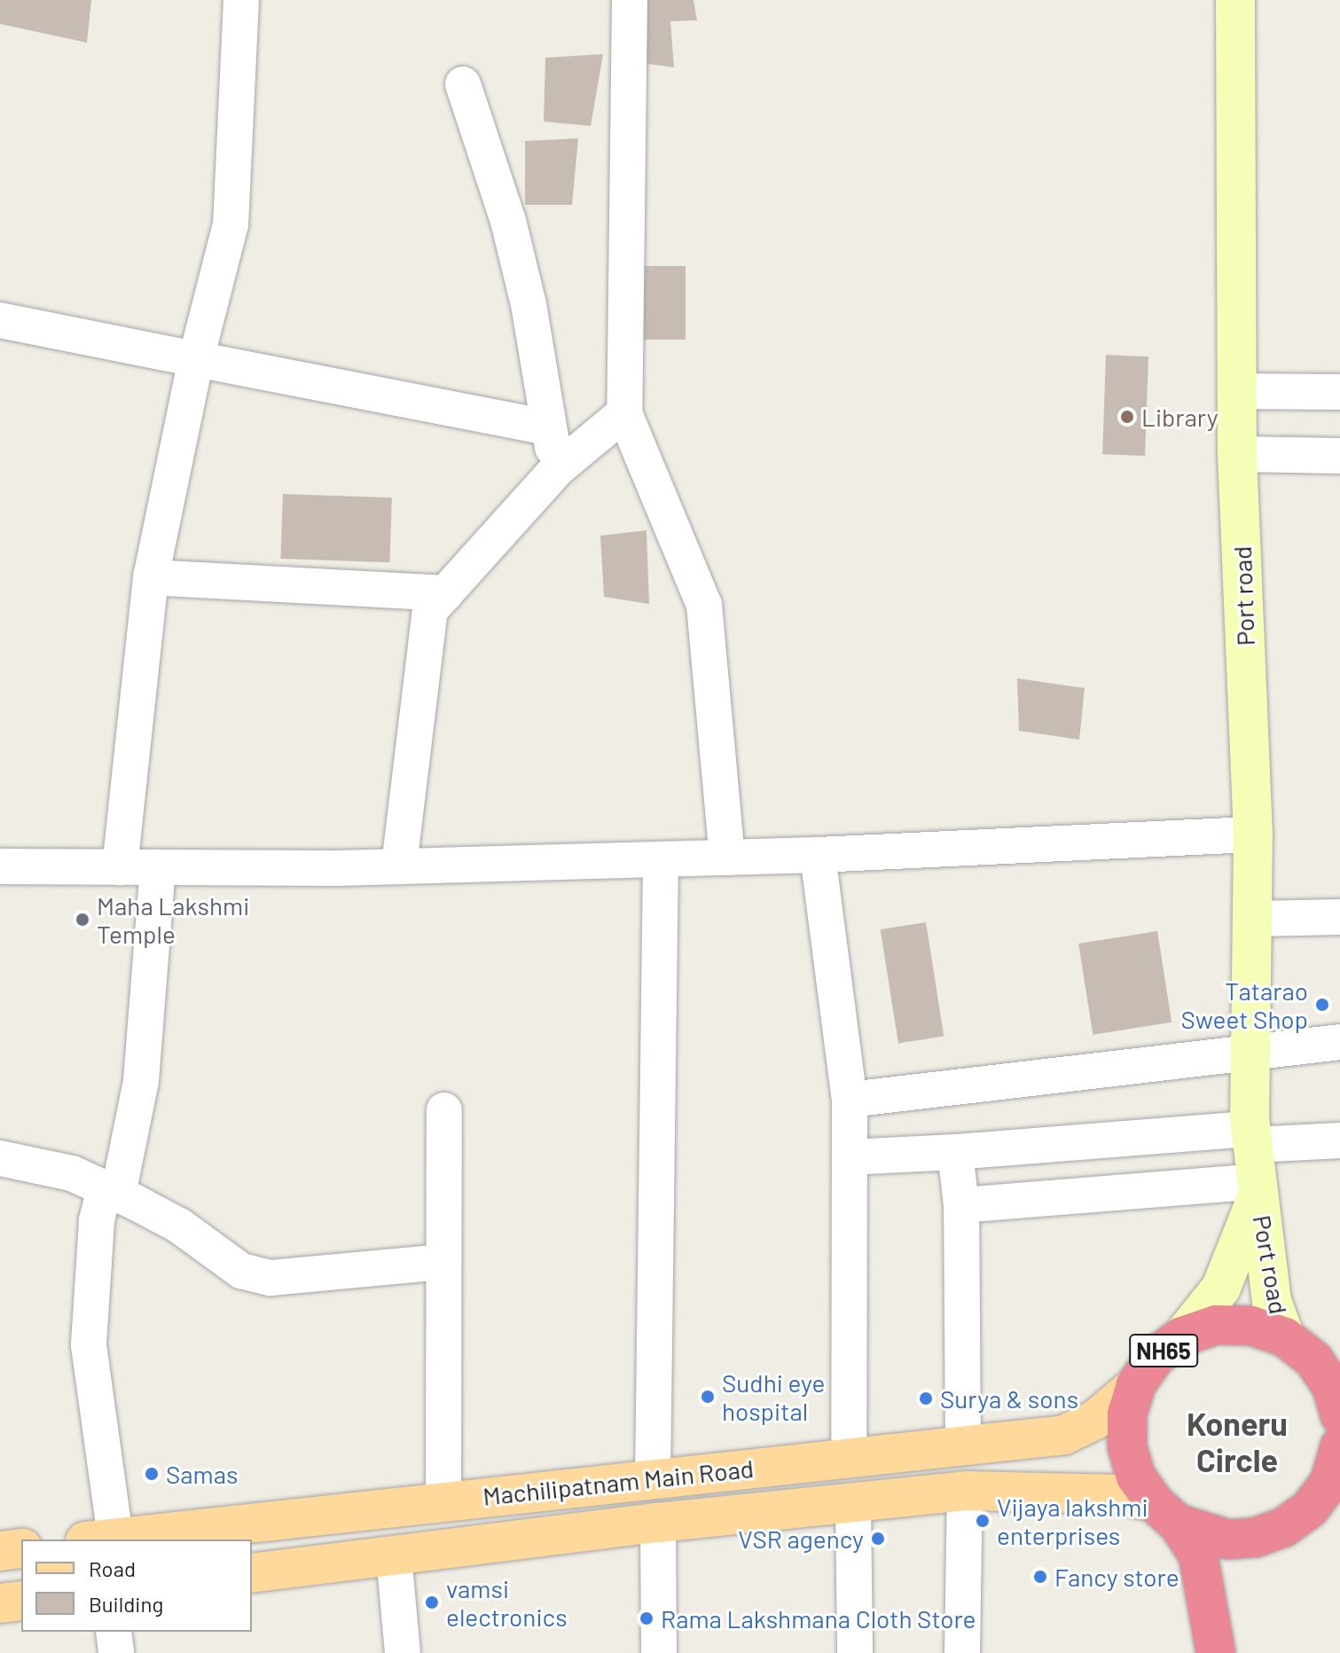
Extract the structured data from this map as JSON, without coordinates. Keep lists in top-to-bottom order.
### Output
{
  "streets": {
    "highway": ["NH65"],
    "main road": ["Port road", "Machilipatnam Main Road"]
  },
  "crossings": [
    ["Port road", "NH65"],
    ["NH65", "Machilipatnam Main Road"]
  ],
  "districts": ["Koneru Circle"],
  "places": [
    "Library",
    "Maha Lakshmi Temple",
    "Tatarao Sweet Shop",
    "Sudhi eye hospital",
    "Surya & sons",
    "Samas",
    "Vijaya lakshmi enterprises",
    "VSR agency",
    "Fancy store",
    "vamsi electronics",
    "Rama Lakshmana Cloth Store"
  ],
  "legend": ["Road", "Building"]
}
